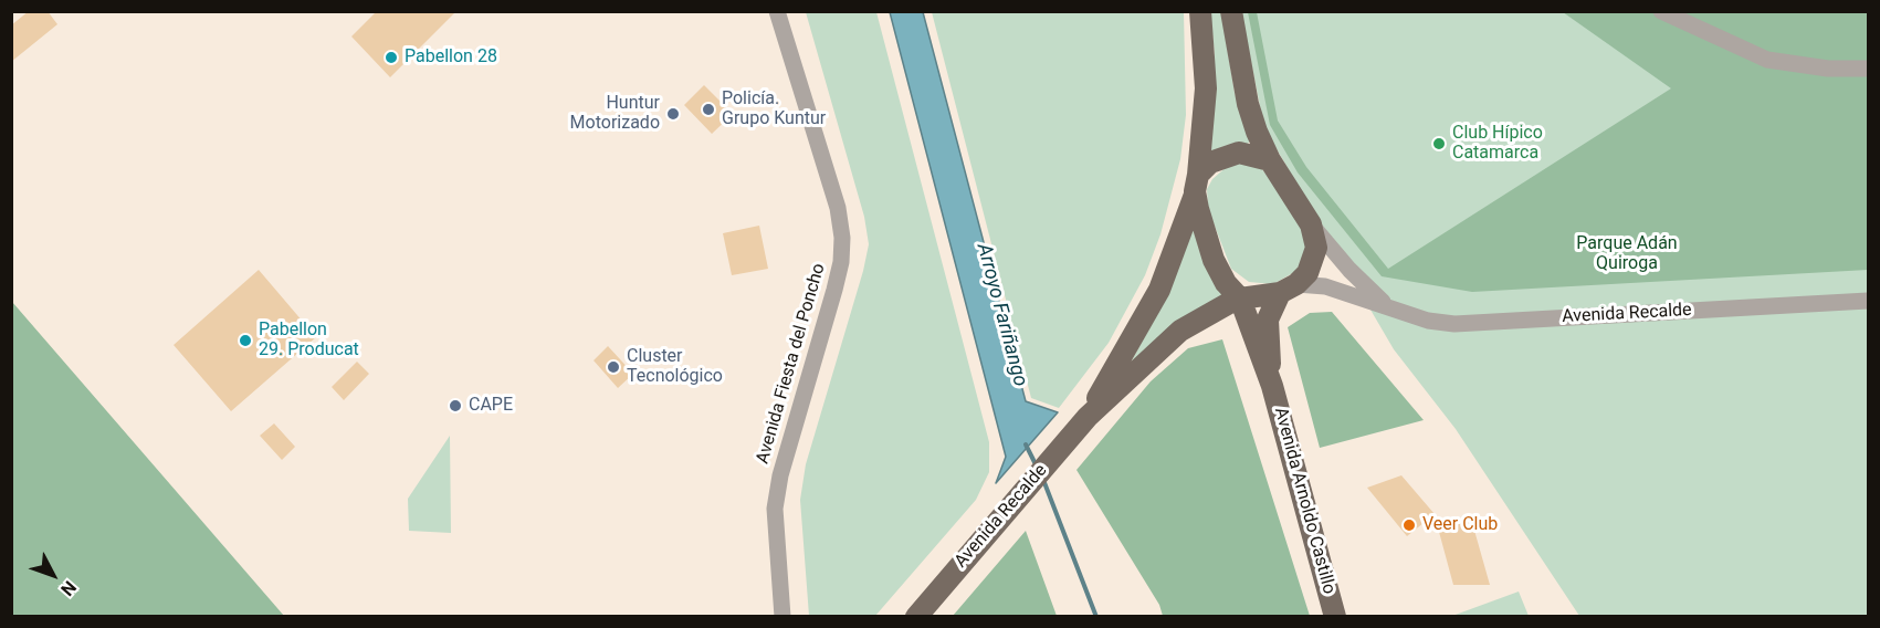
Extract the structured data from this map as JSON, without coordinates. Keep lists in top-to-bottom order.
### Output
{
  "streets": {
    "main road": ["Avenida Recalde", "Avenida Arnoldo Castillo"],
    "street": ["Avenida Fiesta del Poncho"]
  },
  "crossings": [
    ["Avenida Recalde", "Avenida Arnoldo Castillo"]
  ],
  "water": ["Arroyo Fariñango"],
  "parks": ["Parque Adán Quiroga"],
  "places": [
    "Pabellon 28",
    "Policía. Grupo Kuntur",
    "Huntur Motorizado",
    "Club Hípico Catamarca",
    "Pabellon 29. Producat",
    "Cluster Tecnológico",
    "CAPE",
    "Veer Club"
  ],
  "north": "bottom right"
}
